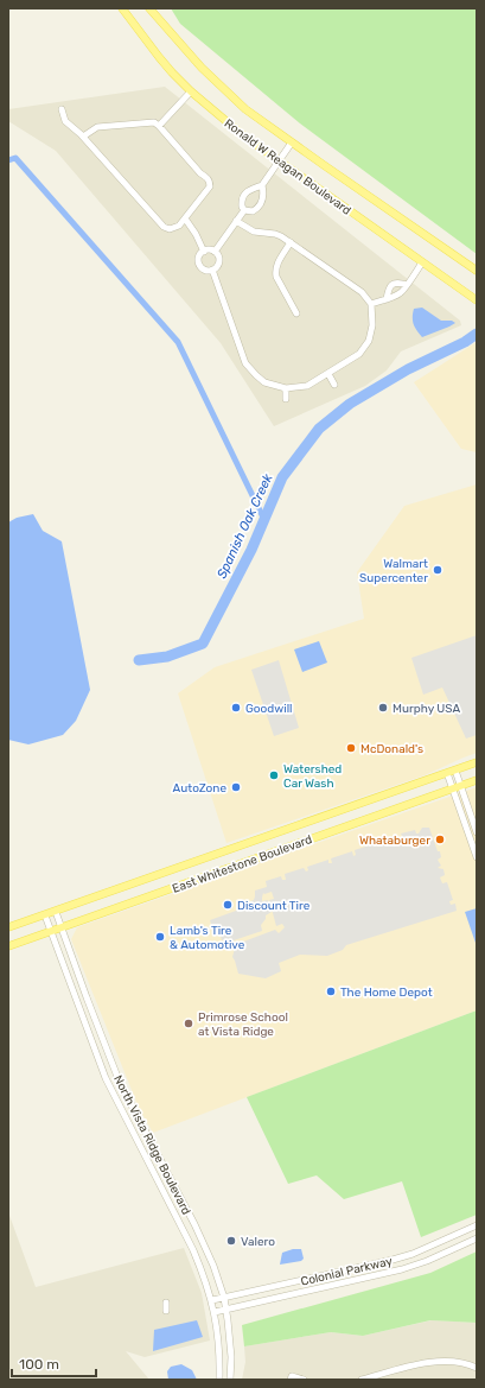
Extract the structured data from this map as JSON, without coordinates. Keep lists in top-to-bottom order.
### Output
{
  "streets": {
    "main road": ["Ronald W Reagan Boulevard", "East Whitestone Boulevard"],
    "street": ["North Vista Ridge Boulevard", "Colonial Parkway"]
  },
  "crossings": [
    ["East Whitestone Boulevard", "North Vista Ridge Boulevard"],
    ["North Vista Ridge Boulevard", "Colonial Parkway"]
  ],
  "water": ["Spanish Oak Creek"],
  "places": [
    "Walmart Supercenter",
    "Goodwill",
    "Murphy USA",
    "McDonald's",
    "Watershed Car Wash",
    "AutoZone",
    "Whataburger",
    "Discount Tire",
    "Lamb's Tire & Automotive",
    "The Home Depot",
    "Primrose School at Vista Ridge",
    "Valero"
  ],
  "scale_bar": "100 m"
}
